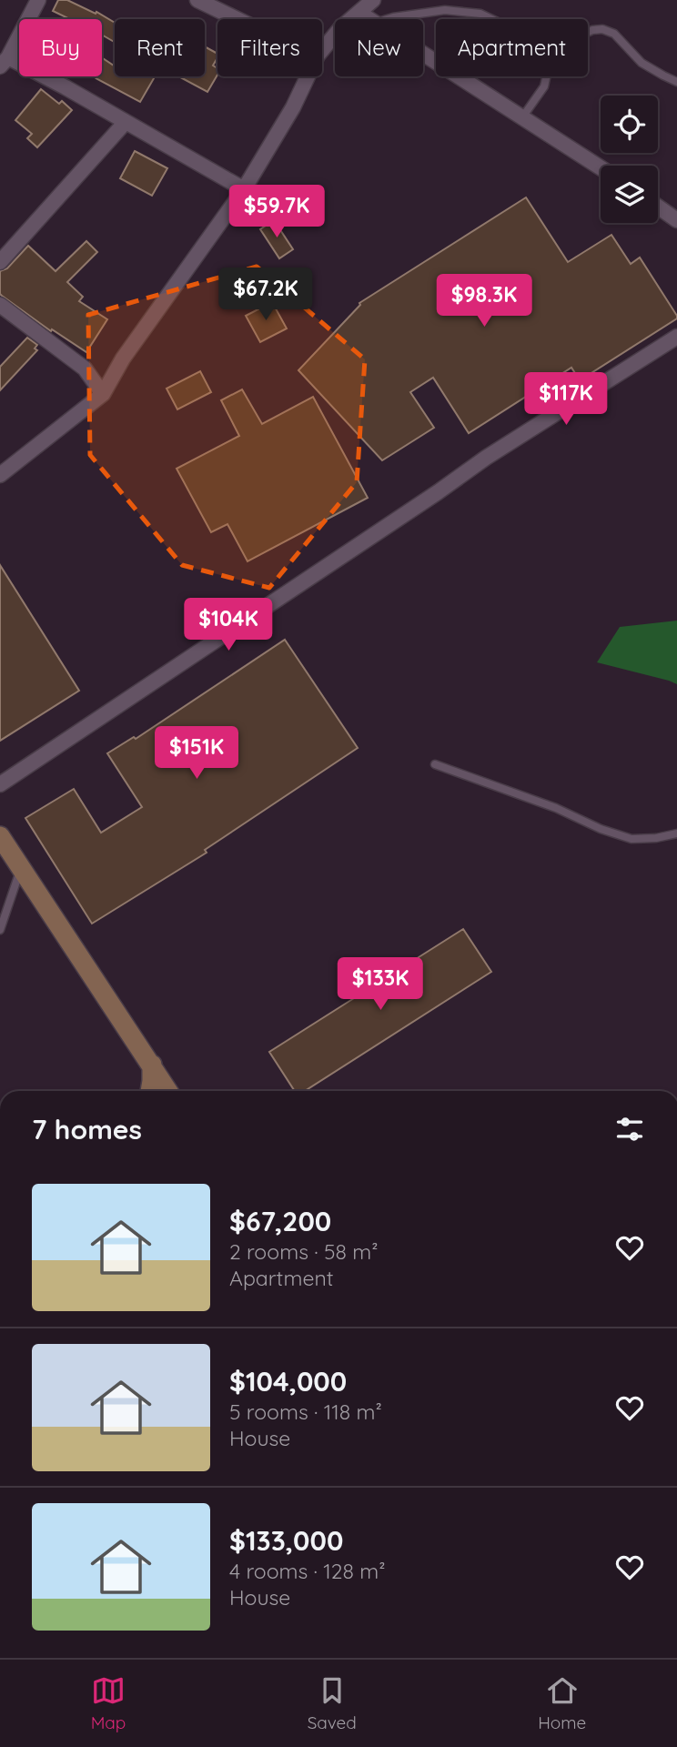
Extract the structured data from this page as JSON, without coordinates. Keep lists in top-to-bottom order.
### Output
{
  "page": {
    "chip": [
      "Buy",
      "Rent",
      "Filters",
      "New",
      "Apartment"
    ],
    "price": [
      "$59.7K",
      "$67.2K",
      "$98.3K",
      "$117K",
      "$104K",
      "$151K",
      "$133K"
    ],
    "heading": "7 homes",
    "list": [
      {
        "name": "$67,200",
        "note": "2 rooms · 58 m² · Apartment"
      },
      {
        "name": "$104,000",
        "note": "5 rooms · 118 m² · House"
      },
      {
        "name": "$133,000",
        "note": "4 rooms · 128 m² · House"
      }
    ],
    "tabs": ["Map", "Saved", "Home"]
  }
}
